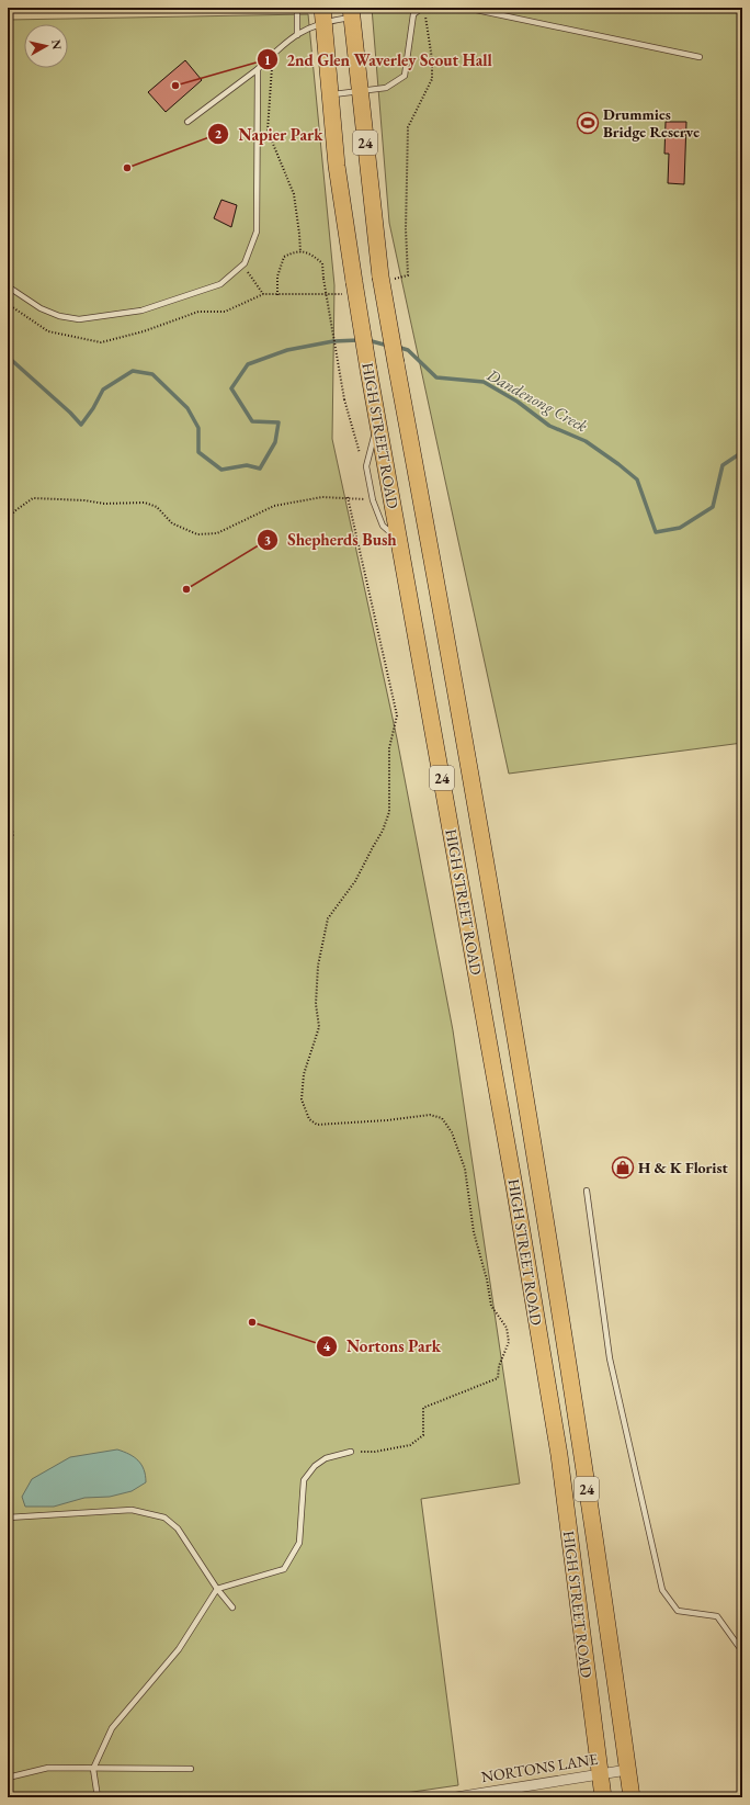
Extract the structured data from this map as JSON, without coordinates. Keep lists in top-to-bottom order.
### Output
{
  "streets": {
    "main road": ["24", "HIGH STREET ROAD"],
    "street": ["NORTONS LANE"]
  },
  "crossings": [
    ["HIGH STREET ROAD", "NORTONS LANE"]
  ],
  "water": ["Dandenong Creek"],
  "places": {
    "other": [
      "2nd Glen Waverley Scout Hall",
      "Napier Park",
      "Shepherds Bush",
      "Nortons Park"
    ],
    "sports": ["Drummies Bridge Reserve"],
    "shop": ["H & K Florist"]
  },
  "north": "right"
}
